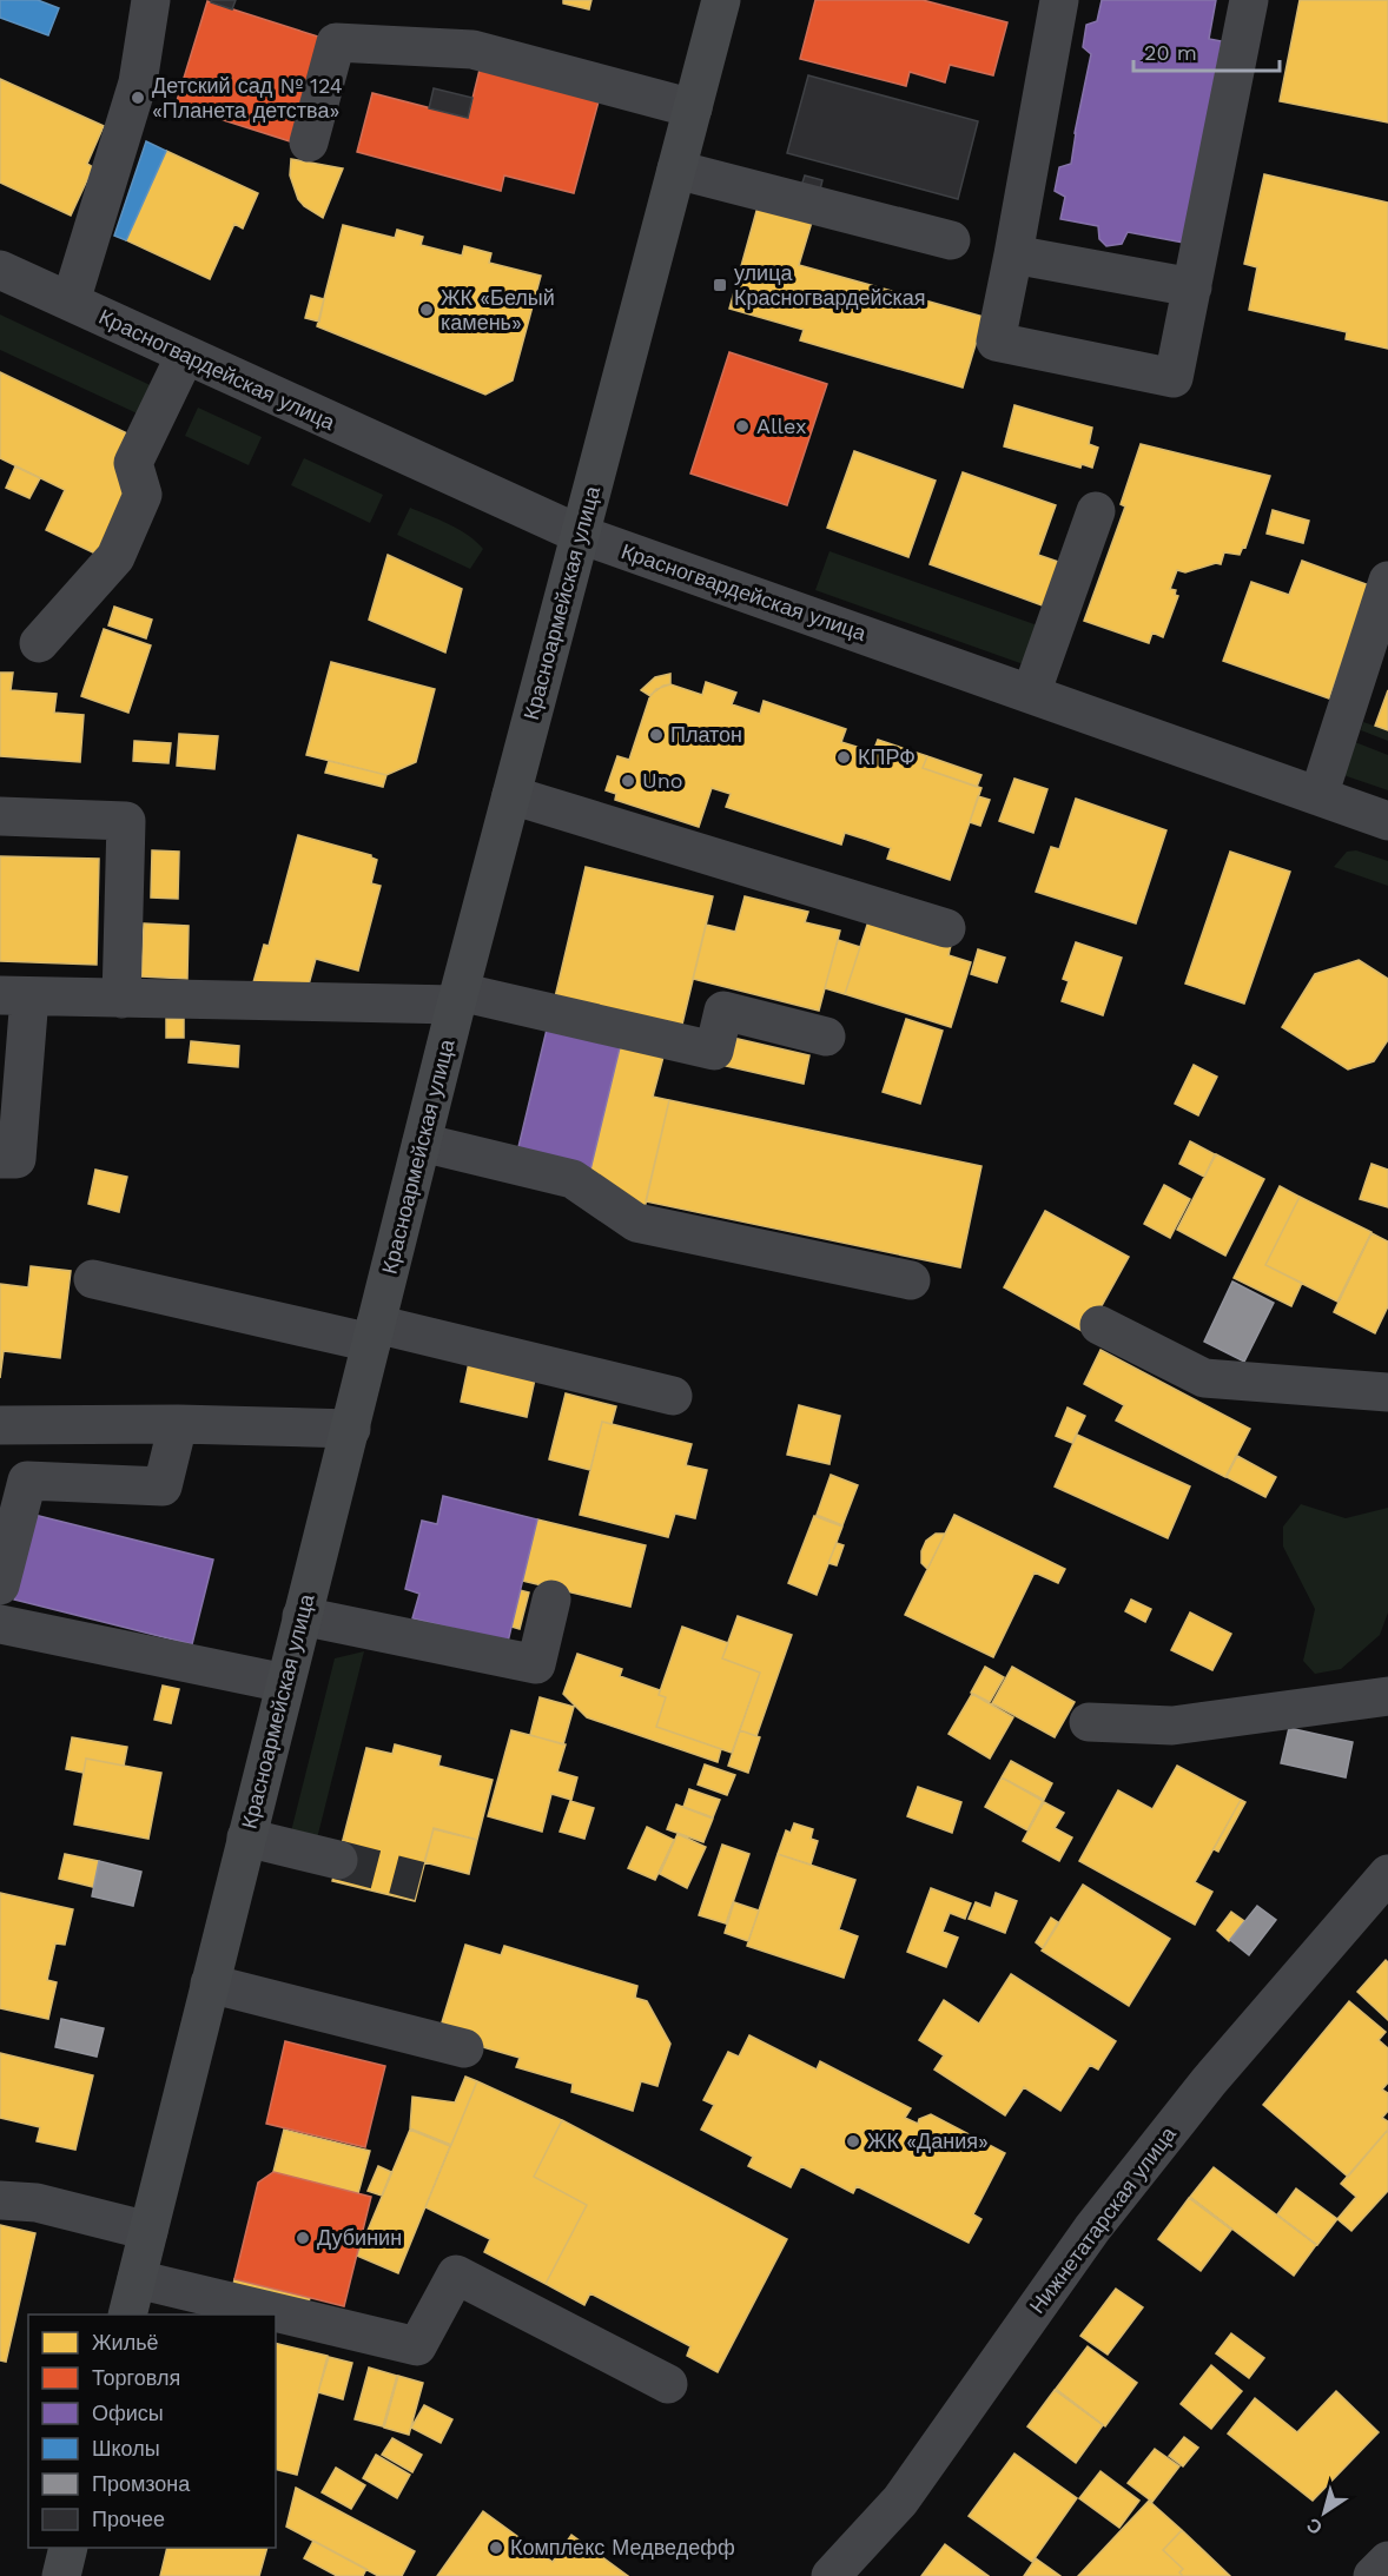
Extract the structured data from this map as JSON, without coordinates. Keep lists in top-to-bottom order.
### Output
{
  "streets": {
    "main road": ["Красноармейская улица"],
    "street": ["Красногвардейская улица", "Нижнетатарская улица"]
  },
  "crossings": [
    ["Красногвардейская улица", "Красноармейская улица"]
  ],
  "places": {
    "other": [
      "Детский сад № 124 «Планета детства»",
      "ЖК «Белый камень»",
      "Allex",
      "Платон",
      "КПРФ",
      "Uno",
      "ЖК «Дания»",
      "Дубинин",
      "Комплекс Медведефф"
    ],
    "transit": ["улица Красногвардейская"]
  },
  "legend": [
    "Жильё",
    "Торговля",
    "Офисы",
    "Школы",
    "Промзона",
    "Прочее"
  ],
  "scale_bar": "20 m",
  "north": "bottom left"
}
